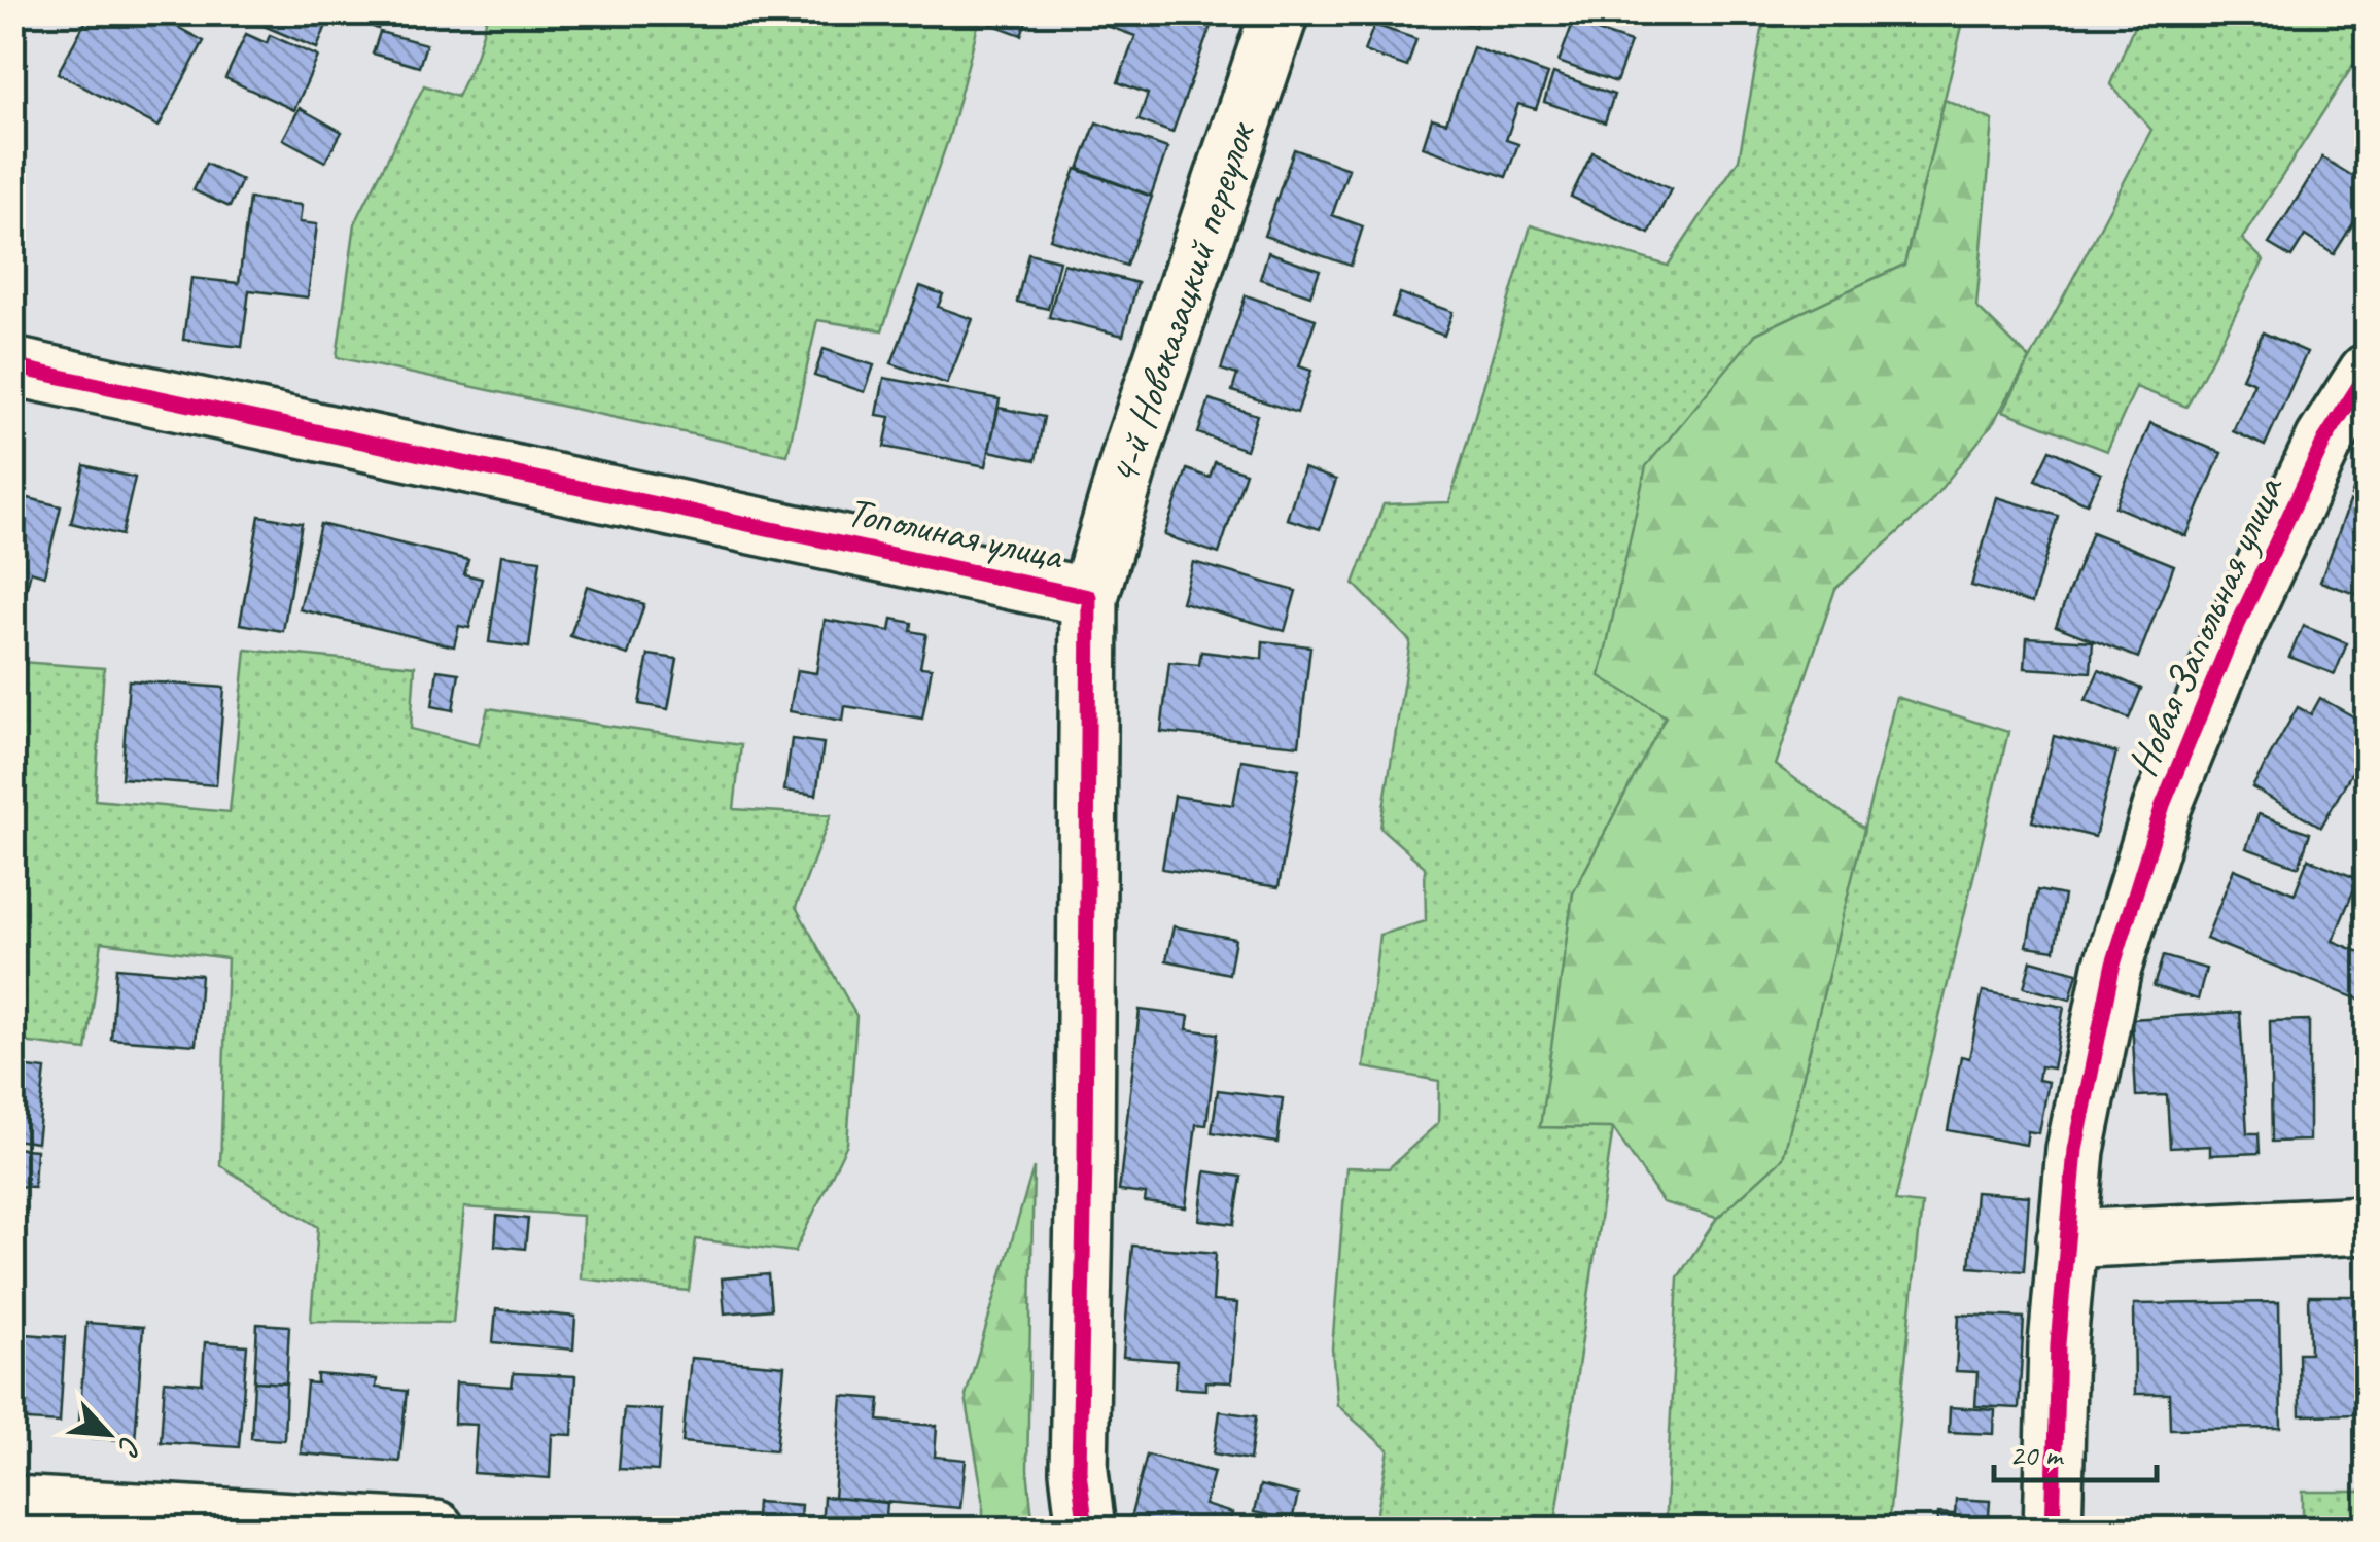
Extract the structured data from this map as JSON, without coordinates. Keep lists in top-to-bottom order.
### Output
{
  "streets": {
    "street": ["4-й Новоказацкий переулок", "Тополиная улица", "Новая Запольная улица"]
  },
  "crossings": [
    ["4-й Новоказацкий переулок", "Тополиная улица"]
  ],
  "scale_bar": "20 m",
  "north": "bottom right"
}
